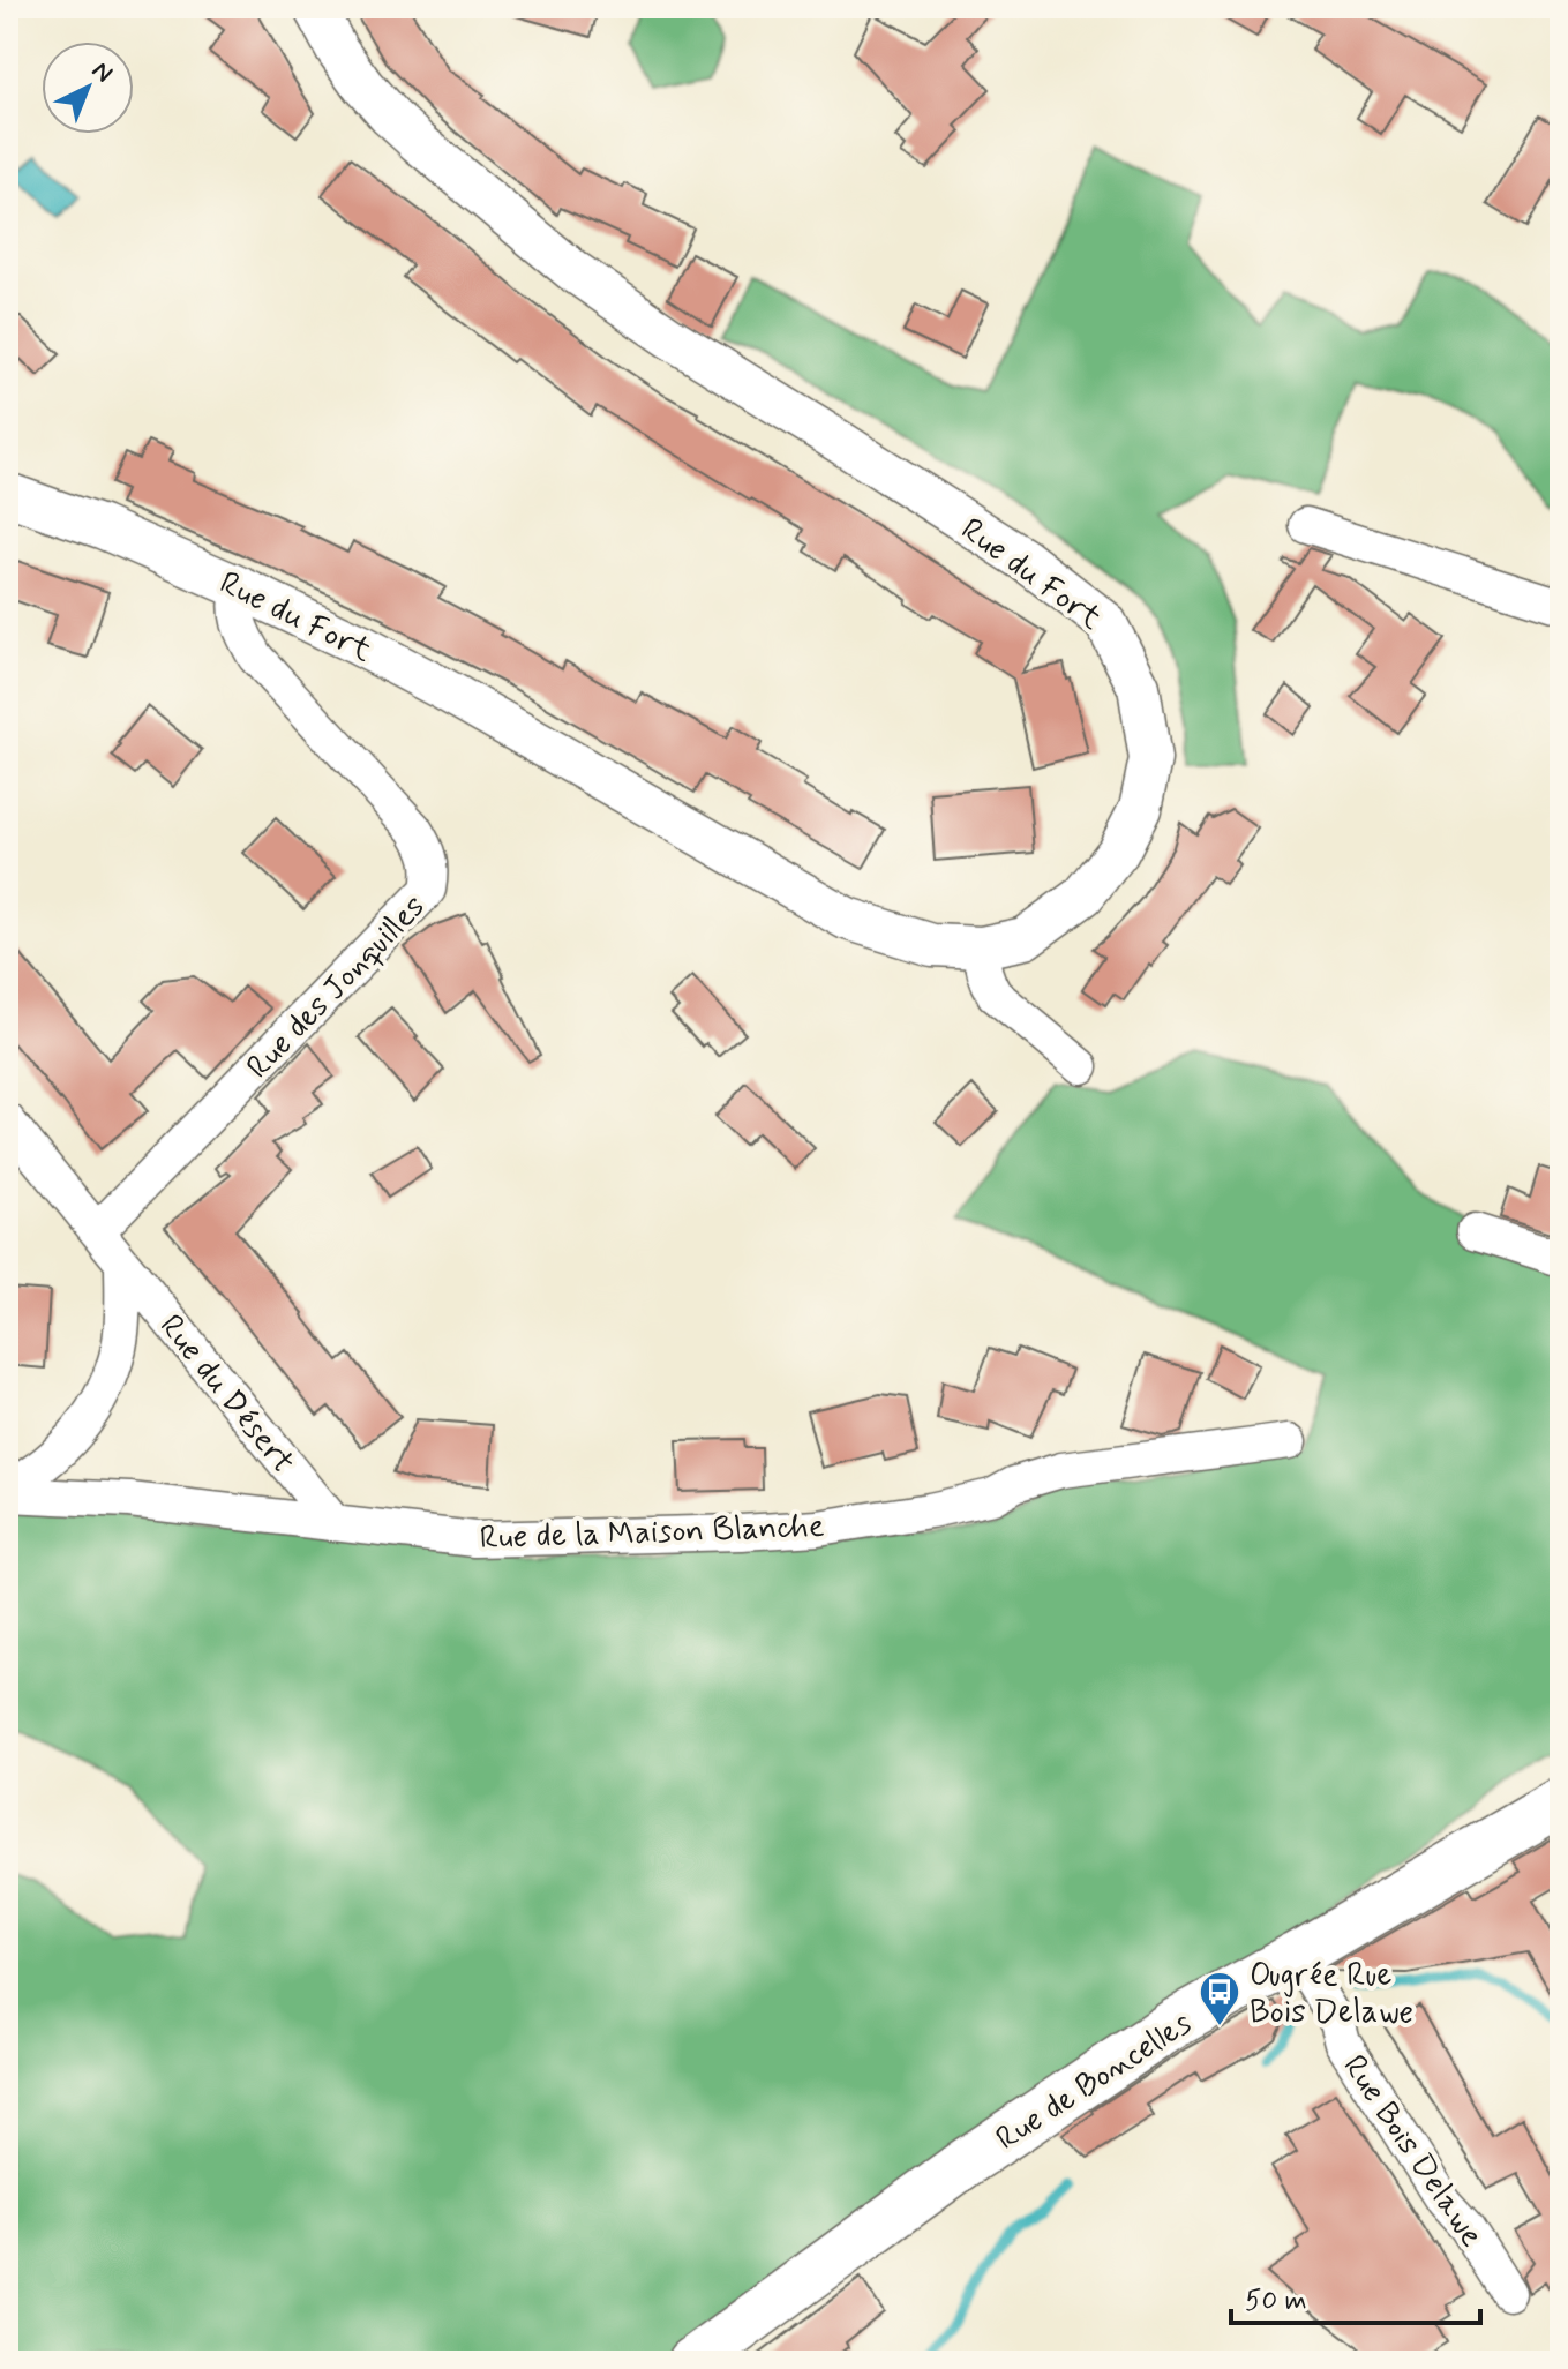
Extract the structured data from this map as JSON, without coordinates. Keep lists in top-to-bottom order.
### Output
{
  "streets": {
    "main road": ["Rue de Boncelles"],
    "street": [
      "Rue du Fort",
      "Rue des Jonquilles",
      "Rue du Désert",
      "Rue de la Maison Blanche",
      "Rue Bois Delawe"
    ]
  },
  "crossings": [
    ["Rue du Fort", "Rue des Jonquilles"],
    ["Rue des Jonquilles", "Rue du Désert"],
    ["Rue du Désert", "Rue de la Maison Blanche"],
    ["Rue de Boncelles", "Rue Bois Delawe"]
  ],
  "places": {
    "bus stop": ["Ougrée Rue Bois Delawe"]
  },
  "scale_bar": "50 m",
  "north": "top right"
}
